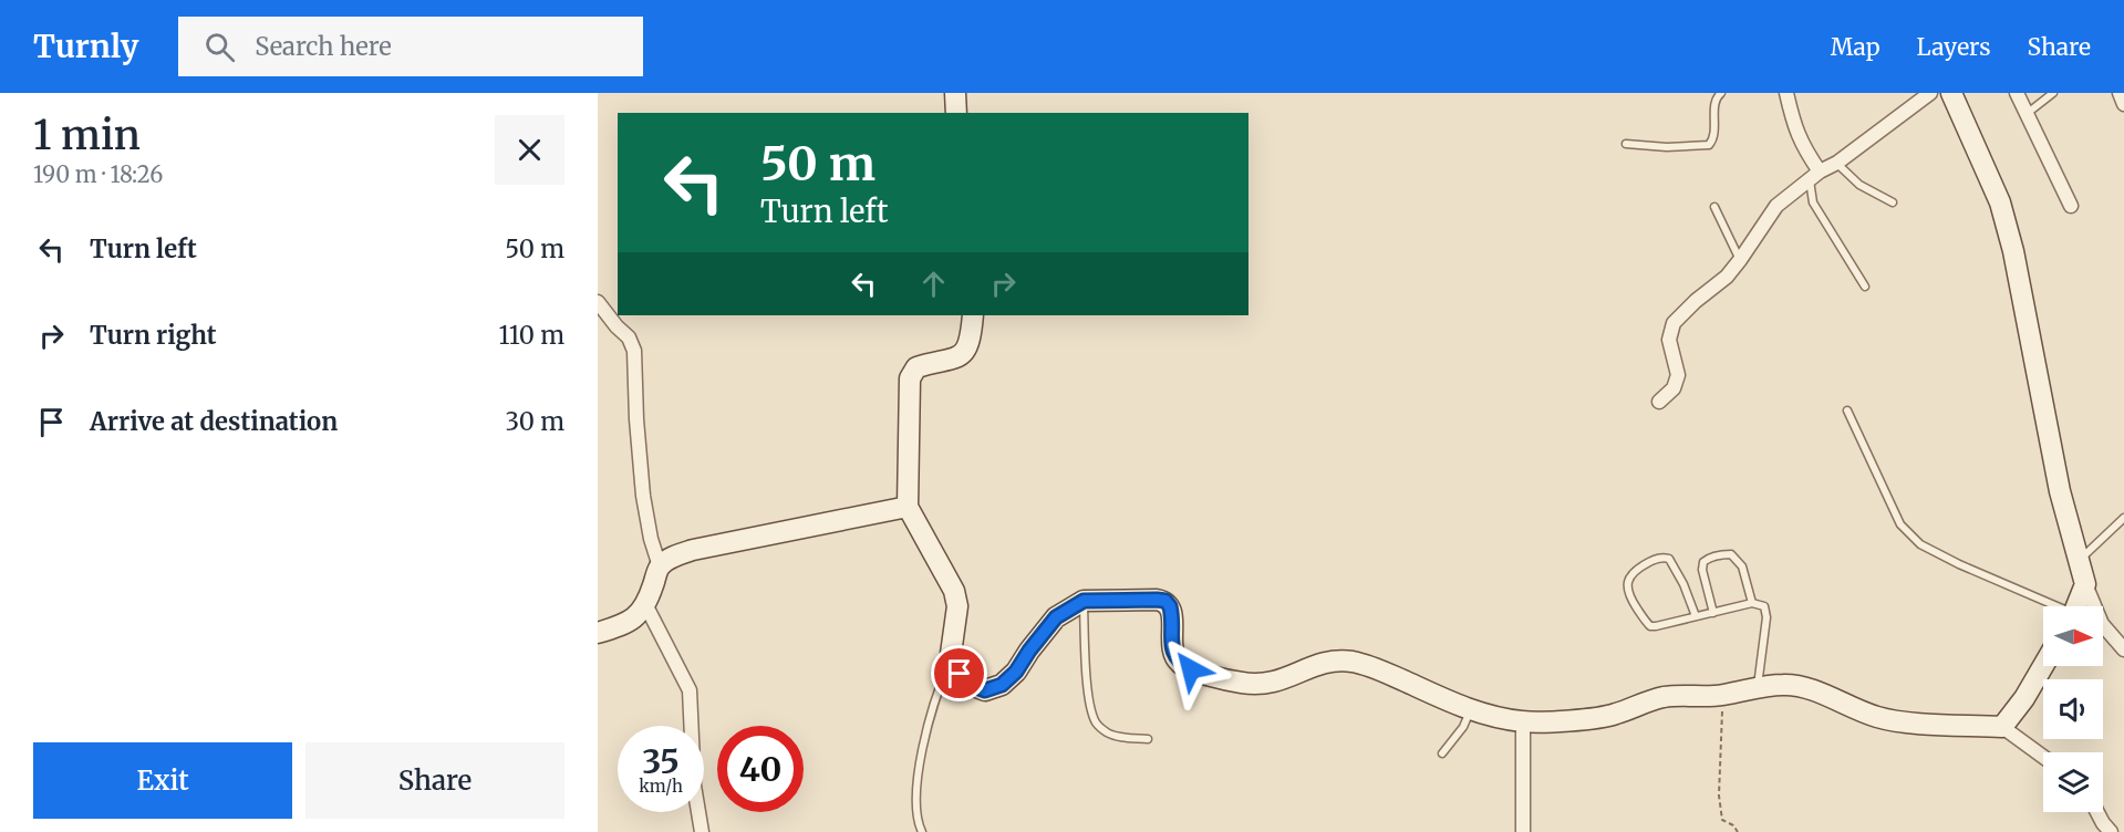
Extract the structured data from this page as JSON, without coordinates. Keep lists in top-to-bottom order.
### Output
{
  "north": "right",
  "page": {
    "header": "Turnly",
    "search": "Search here",
    "nav": ["Map", "Layers", "Share"],
    "heading": ["1 min", "190 m · 18:26"],
    "turn": ["50 m", "Turn left"],
    "list": [
      {
        "name": "Turn left",
        "value": "50 m"
      },
      {
        "name": "Turn right",
        "value": "110 m"
      },
      {
        "name": "Arrive at destination",
        "value": "30 m"
      }
    ],
    "speed": "35 km/h",
    "limit": "40",
    "buttons": ["Exit", "Share"]
  }
}
